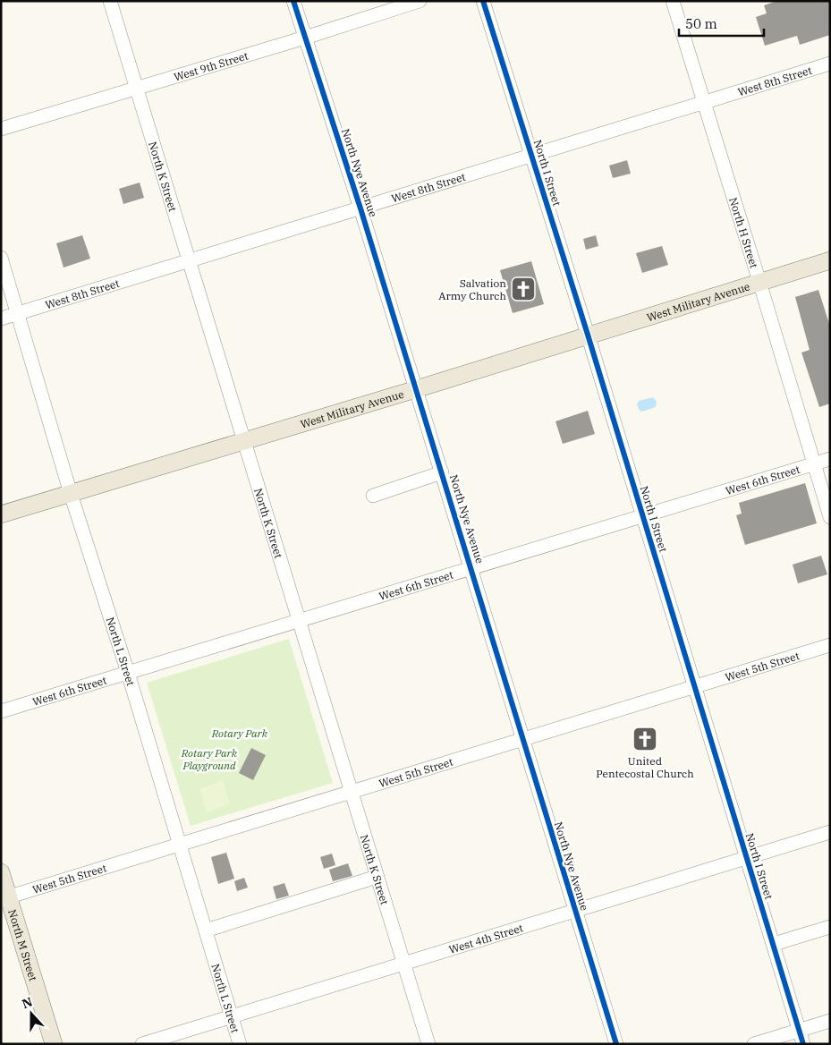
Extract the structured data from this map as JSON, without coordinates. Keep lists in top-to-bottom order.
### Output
{
  "streets": {
    "main road": ["West Military Avenue", "North M Street"],
    "street": [
      "West 9th Street",
      "West 8th Street",
      "North Nye Avenue",
      "North I Street",
      "North K Street",
      "North H Street",
      "West 6th Street",
      "North L Street",
      "West 5th Street",
      "West 4th Street"
    ]
  },
  "crossings": [
    ["West 9th Street", "North Nye Avenue"],
    ["West 9th Street", "North K Street"],
    ["West 8th Street", "North Nye Avenue"],
    ["West 8th Street", "North I Street"],
    ["West 8th Street", "North K Street"],
    ["West 8th Street", "North H Street"],
    ["West 8th Street", "North L Street"],
    ["North Nye Avenue", "West Military Avenue"],
    ["North Nye Avenue", "West 6th Street"],
    ["North Nye Avenue", "West 5th Street"],
    ["North Nye Avenue", "West 4th Street"],
    ["North I Street", "West Military Avenue"],
    ["North I Street", "West 6th Street"],
    ["North I Street", "West 5th Street"],
    ["North I Street", "West 4th Street"],
    ["North K Street", "West Military Avenue"],
    ["North K Street", "West 6th Street"],
    ["North K Street", "West 5th Street"],
    ["North K Street", "West 4th Street"],
    ["North H Street", "West Military Avenue"],
    ["North H Street", "West 6th Street"],
    ["West Military Avenue", "North L Street"],
    ["West 6th Street", "North L Street"],
    ["North L Street", "West 5th Street"],
    ["North L Street", "West 4th Street"],
    ["West 5th Street", "North M Street"]
  ],
  "parks": ["Rotary Park", "Rotary Park Playground"],
  "places": {
    "church": ["Salvation Army Church", "United Pentecostal Church"]
  },
  "scale_bar": "50 m",
  "north": "top"
}
